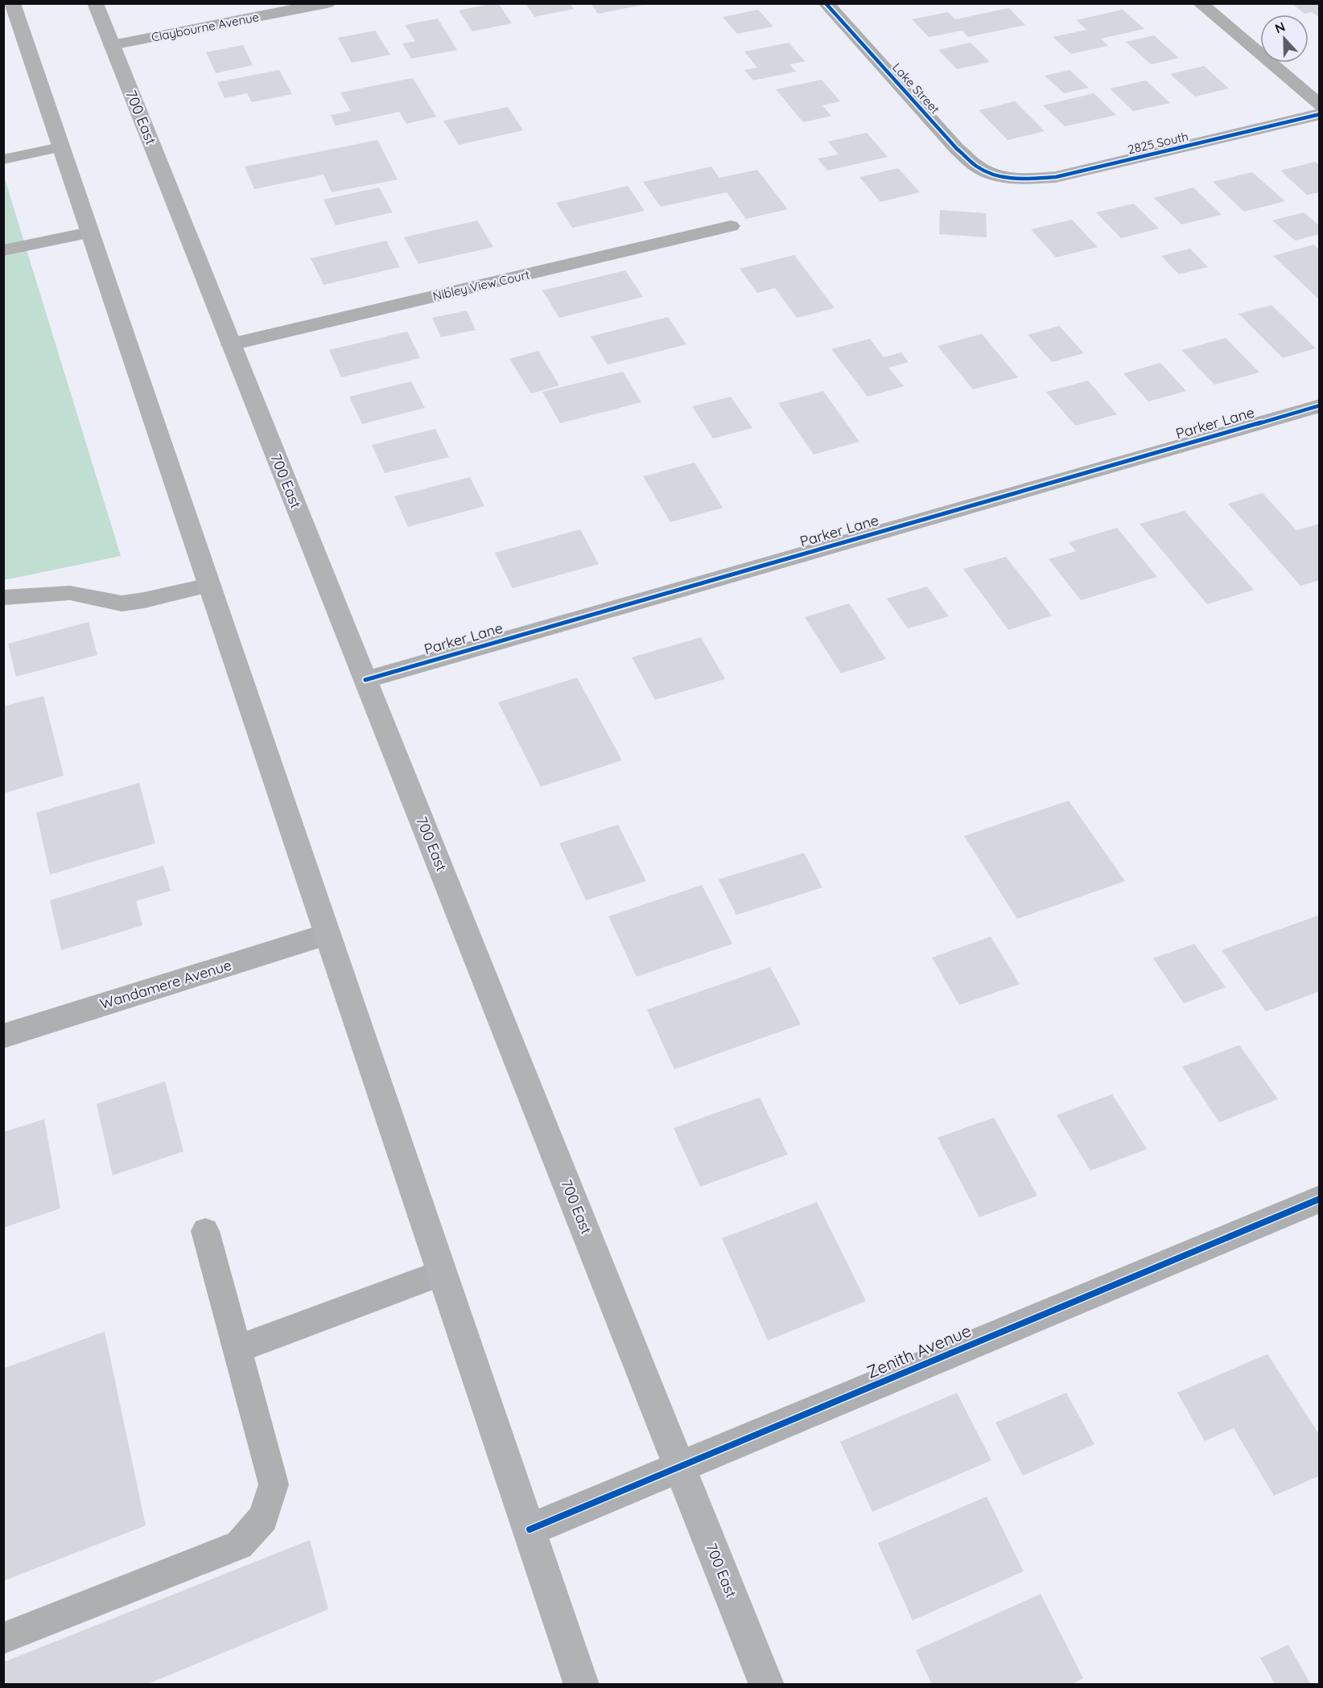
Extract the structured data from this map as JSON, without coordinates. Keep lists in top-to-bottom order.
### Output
{
  "streets": {
    "main road": ["700 East"],
    "street": [
      "Claybourne Avenue",
      "Lake Street",
      "2825 South",
      "Nibley View Court",
      "Parker Lane",
      "Wandamere Avenue",
      "Zenith Avenue"
    ]
  },
  "crossings": [
    ["Claybourne Avenue", "700 East"],
    ["Lake Street", "2825 South"],
    ["700 East", "Nibley View Court"],
    ["700 East", "Parker Lane"],
    ["700 East", "Zenith Avenue"]
  ],
  "north": "top"
}
